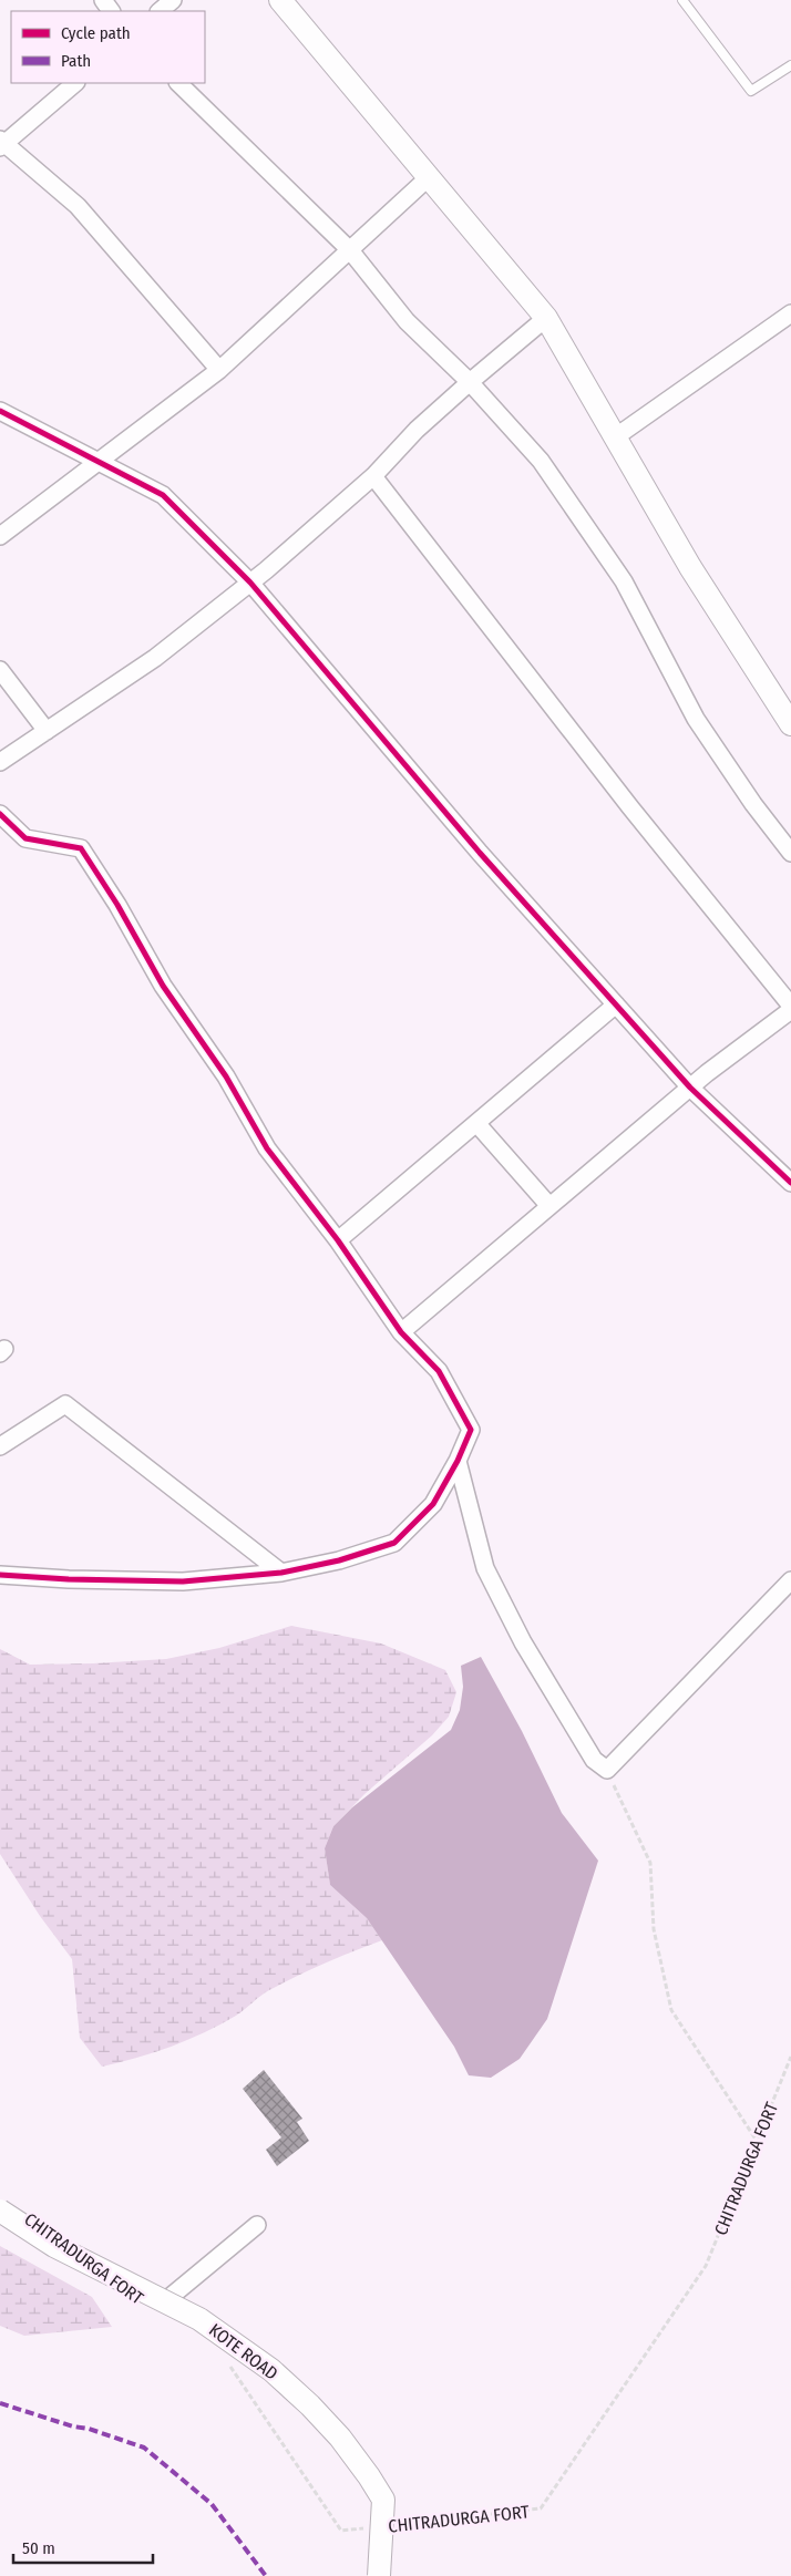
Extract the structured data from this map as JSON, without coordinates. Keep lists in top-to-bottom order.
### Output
{
  "streets": {
    "street": ["KOTE ROAD"],
    "path": ["CHITRADURGA FORT"]
  },
  "legend": ["Cycle path", "Path"],
  "scale_bar": "50 m"
}
